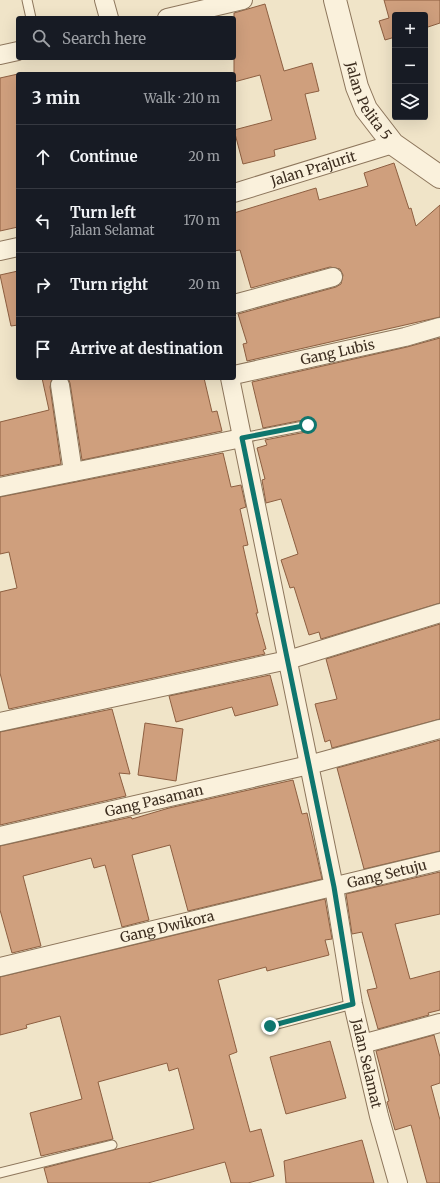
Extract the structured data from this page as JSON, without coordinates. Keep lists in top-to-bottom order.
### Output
{
  "streets": {
    "street": [
      "Jalan Pelita 5",
      "Jalan Prajurit",
      "Gang Lubis",
      "Gang Pasaman",
      "Gang Setuju",
      "Gang Dwikora",
      "Jalan Selamat"
    ]
  },
  "crossings": [
    ["Jalan Pelita 5", "Jalan Prajurit"],
    ["Gang Pasaman", "Jalan Selamat"],
    ["Gang Setuju", "Gang Dwikora"],
    ["Gang Setuju", "Jalan Selamat"],
    ["Gang Dwikora", "Jalan Selamat"]
  ],
  "page": {
    "map_buttons": ["+", "−"],
    "search": "Search here",
    "heading": ["3 min", "Walk · 210 m"],
    "list": [
      ["Continue", "20 m"],
      ["Turn left", "Jalan Selamat", "170 m"],
      ["Turn right", "20 m"],
      "Arrive at destination"
    ]
  }
}
